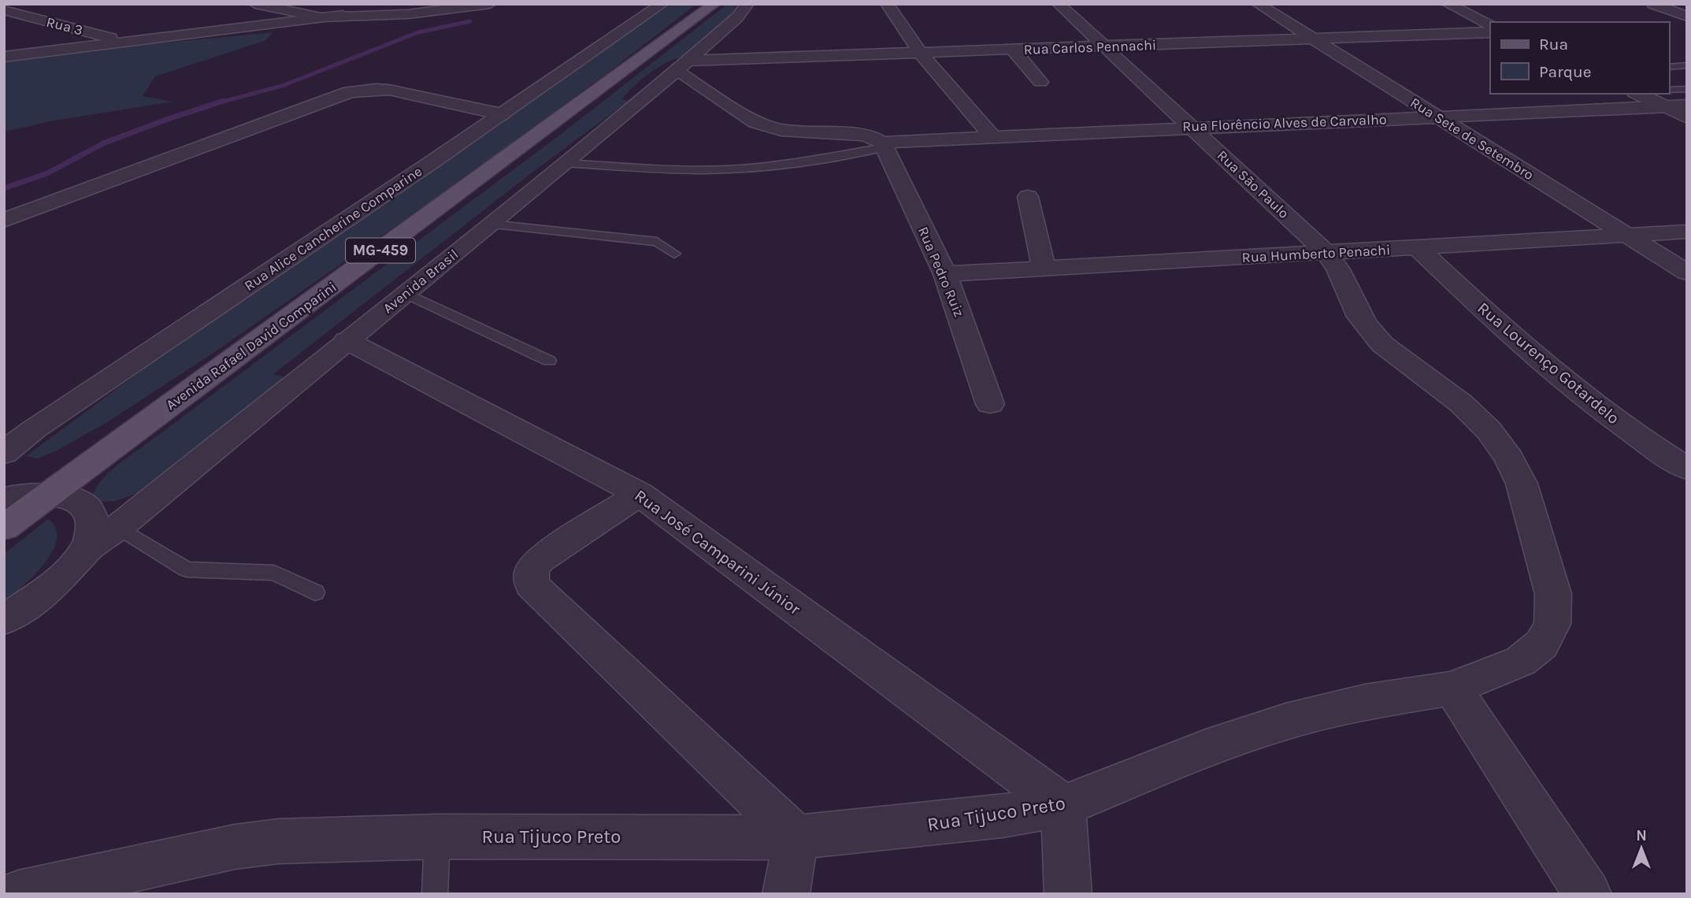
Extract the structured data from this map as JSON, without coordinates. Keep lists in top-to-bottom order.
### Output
{
  "streets": {
    "main road": ["MG-459", "Avenida Rafael David Comparini"],
    "street": [
      "Rua 3",
      "Rua Carlos Pennachi",
      "Rua Florêncio Alves de Carvalho",
      "Rua Sete de Setembro",
      "Rua São Paulo",
      "Rua Alice Cancherine Comparine",
      "Rua Humberto Penachi",
      "Rua Pedro Ruiz",
      "Avenida Brasil",
      "Rua Lourenço Gotardelo",
      "Rua José Camparini Júnior",
      "Rua Tijuco Preto"
    ]
  },
  "crossings": [
    ["Rua Carlos Pennachi", "Rua Sete de Setembro"],
    ["Rua Carlos Pennachi", "Rua São Paulo"],
    ["Rua Carlos Pennachi", "Avenida Brasil"],
    ["Rua Florêncio Alves de Carvalho", "Rua Sete de Setembro"],
    ["Rua Florêncio Alves de Carvalho", "Rua São Paulo"],
    ["Rua Florêncio Alves de Carvalho", "Rua Pedro Ruiz"],
    ["Rua Sete de Setembro", "Rua Humberto Penachi"],
    ["Rua São Paulo", "Rua Humberto Penachi"],
    ["Rua São Paulo", "Rua Tijuco Preto"],
    ["Rua Humberto Penachi", "Rua Pedro Ruiz"],
    ["Rua Humberto Penachi", "Rua Lourenço Gotardelo"],
    ["Rua Humberto Penachi", "Rua Tijuco Preto"],
    ["Avenida Brasil", "Rua José Camparini Júnior"],
    ["Rua José Camparini Júnior", "Rua Tijuco Preto"]
  ],
  "legend": ["Rua", "Parque"],
  "north": "top"
}
